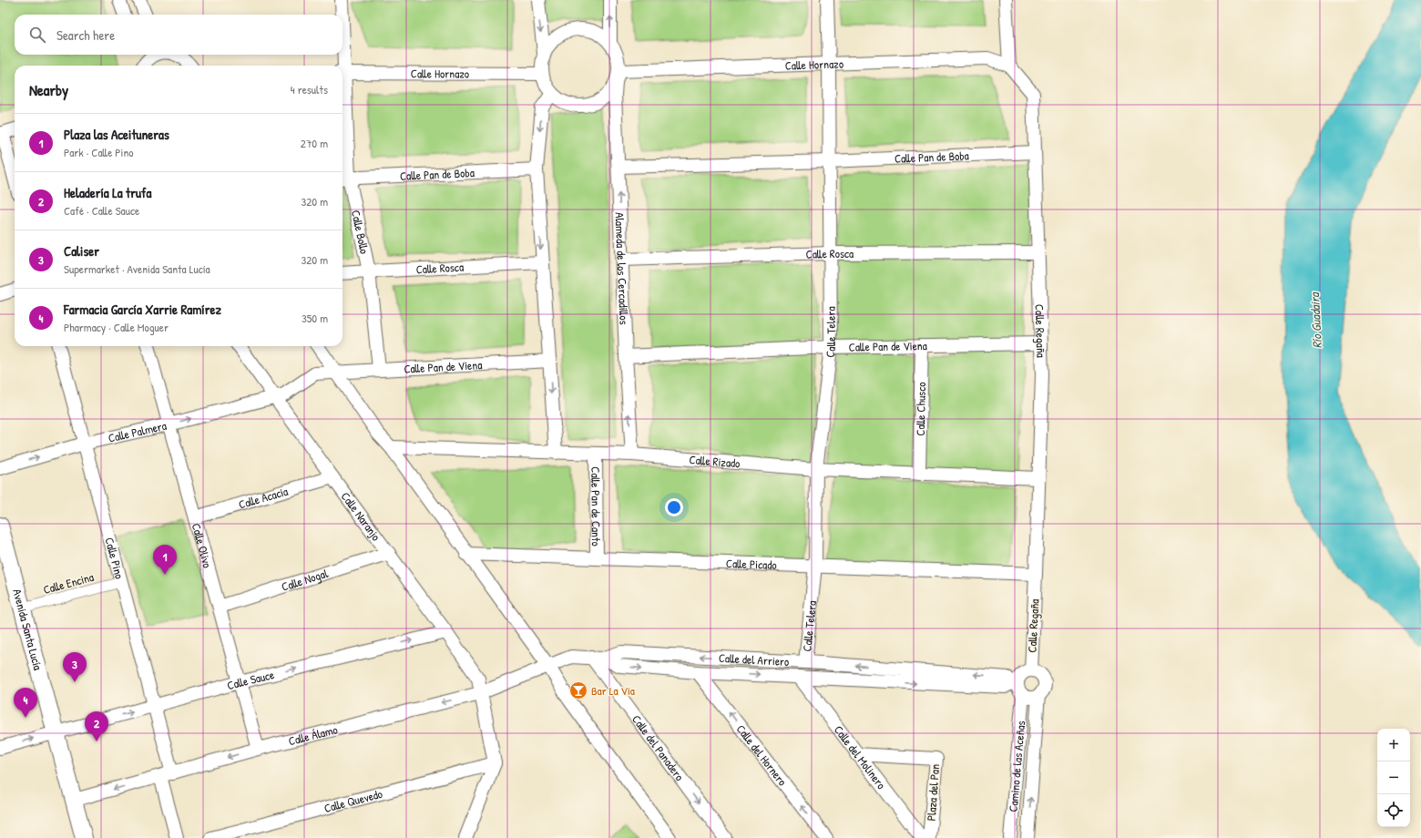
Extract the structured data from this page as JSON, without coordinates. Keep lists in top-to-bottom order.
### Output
{
  "streets": {
    "street": [
      "Calle Hornazo",
      "Calle Pan de Boba",
      "Calle Bollo",
      "Calle Rosca",
      "Alameda de los Cercadillos",
      "Calle Telera",
      "Calle Regaña",
      "Calle Pan de Viena",
      "Calle Chusco",
      "Calle Palmera",
      "Calle Rizado",
      "Calle Acacia",
      "Calle Pan de Canto",
      "Calle Naranjo",
      "Calle Olivo",
      "Calle Pino",
      "Calle Picado",
      "Calle Nogal",
      "Calle Encina",
      "Avenida Santa Lucía",
      "Calle del Arriero",
      "Calle Sauce",
      "Calle Álamo",
      "Calle del Panadero",
      "Calle del Hornero",
      "Calle del Molinero",
      "Camino de las Aceñas",
      "Plaza del Pan",
      "Calle Quevedo"
    ]
  },
  "crossings": [
    ["Calle Hornazo", "Alameda de los Cercadillos"],
    ["Calle Hornazo", "Calle Telera"],
    ["Calle Hornazo", "Calle Regaña"],
    ["Calle Pan de Boba", "Calle Bollo"],
    ["Calle Pan de Boba", "Alameda de los Cercadillos"],
    ["Calle Pan de Boba", "Calle Telera"],
    ["Calle Pan de Boba", "Calle Regaña"],
    ["Calle Bollo", "Calle Rosca"],
    ["Calle Bollo", "Calle Pan de Viena"],
    ["Calle Rosca", "Alameda de los Cercadillos"],
    ["Calle Rosca", "Calle Telera"],
    ["Calle Rosca", "Calle Regaña"],
    ["Alameda de los Cercadillos", "Calle Pan de Viena"],
    ["Alameda de los Cercadillos", "Calle Rizado"],
    ["Calle Telera", "Calle Pan de Viena"],
    ["Calle Telera", "Calle Rizado"],
    ["Calle Telera", "Calle Picado"],
    ["Calle Telera", "Calle del Arriero"],
    ["Calle Regaña", "Calle Pan de Viena"],
    ["Calle Regaña", "Calle Rizado"],
    ["Calle Regaña", "Calle Picado"],
    ["Calle Regaña", "Calle del Arriero"],
    ["Calle Regaña", "Camino de las Aceñas"],
    ["Calle Pan de Viena", "Calle Chusco"],
    ["Calle Pan de Viena", "Calle Palmera"],
    ["Calle Chusco", "Calle Rizado"],
    ["Calle Palmera", "Calle Naranjo"],
    ["Calle Palmera", "Calle Olivo"],
    ["Calle Palmera", "Calle Pino"],
    ["Calle Rizado", "Calle Pan de Canto"],
    ["Calle Acacia", "Calle Naranjo"],
    ["Calle Acacia", "Calle Olivo"],
    ["Calle Pan de Canto", "Calle Picado"],
    ["Calle Naranjo", "Calle Nogal"],
    ["Calle Naranjo", "Calle Sauce"],
    ["Calle Naranjo", "Calle Álamo"],
    ["Calle Naranjo", "Calle Quevedo"],
    ["Calle Olivo", "Calle Nogal"],
    ["Calle Olivo", "Calle Sauce"],
    ["Calle Olivo", "Calle Álamo"],
    ["Calle Pino", "Calle Encina"],
    ["Calle Pino", "Calle Sauce"],
    ["Calle Pino", "Calle Álamo"],
    ["Calle Encina", "Avenida Santa Lucía"],
    ["Avenida Santa Lucía", "Calle Sauce"],
    ["Avenida Santa Lucía", "Calle Álamo"],
    ["Calle del Arriero", "Calle Álamo"],
    ["Calle del Arriero", "Calle del Panadero"],
    ["Calle del Arriero", "Calle del Hornero"],
    ["Calle del Arriero", "Calle del Molinero"],
    ["Calle del Arriero", "Camino de las Aceñas"],
    ["Calle del Molinero", "Plaza del Pan"]
  ],
  "one_way": [
    "Calle Palmera",
    "Calle Sauce",
    "Calle Álamo",
    "Calle del Hornero"
  ],
  "water": ["Río Guadaira"],
  "places": {
    "bar": ["Bar La Vía"]
  },
  "page": {
    "search": "Search here",
    "heading": ["Nearby", "4 results"],
    "list": [
      {
        "mark": "1",
        "name": "Plaza las Aceituneras",
        "note": "Park · Calle Pino",
        "value": "270 m"
      },
      {
        "mark": "2",
        "name": "Heladería La trufa",
        "note": "Café · Calle Sauce",
        "value": "320 m"
      },
      {
        "mark": "3",
        "name": "Caliser",
        "note": "Supermarket · Avenida Santa Lucía",
        "value": "320 m"
      },
      {
        "mark": "4",
        "name": "Farmacia García Xarrie Ramírez",
        "note": "Pharmacy · Calle Moguer",
        "value": "350 m"
      }
    ],
    "pins": [
      "1",
      "3",
      "4",
      "2"
    ],
    "map_buttons": ["+", "−"]
  }
}
